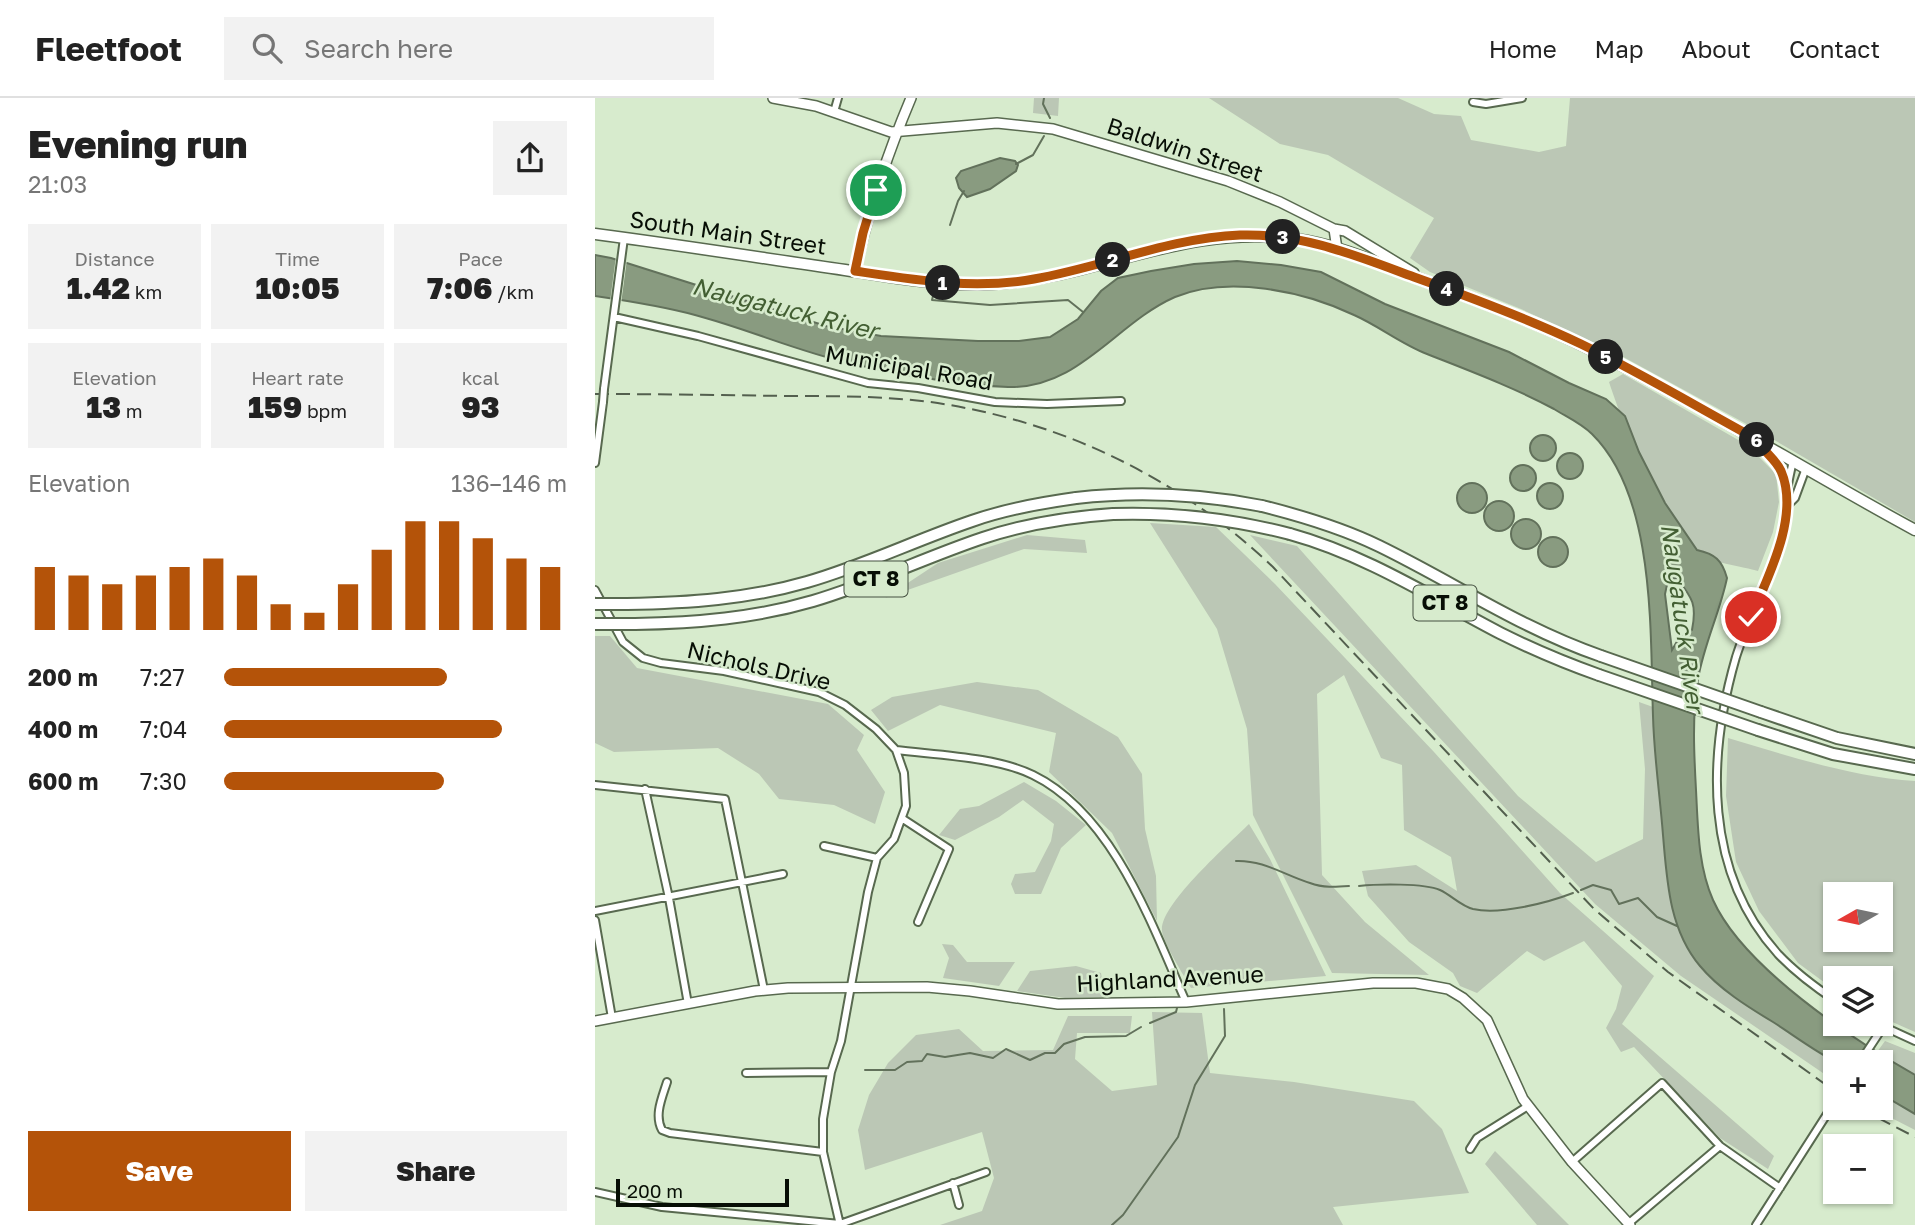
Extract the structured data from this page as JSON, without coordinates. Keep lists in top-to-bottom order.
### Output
{
  "streets": {
    "highway": ["CT 8"],
    "main road": ["Baldwin Street", "South Main Street", "Highland Avenue"],
    "street": ["Municipal Road", "Nichols Drive"]
  },
  "crossings": [
    ["Baldwin Street", "South Main Street"],
    ["Nichols Drive", "Highland Avenue"]
  ],
  "water": ["Naugatuck River"],
  "scale_bar": "200 m",
  "north": "left",
  "page": {
    "header": "Fleetfoot",
    "search": "Search here",
    "nav": [
      "Home",
      "Map",
      "About",
      "Contact"
    ],
    "heading": ["Evening run", "21:03"],
    "stats": [
      ["Distance", "1.42 km"],
      ["Time", "10:05"],
      ["Pace", "7:06 /km"],
      ["Elevation", "13 m"],
      ["Heart rate", "159 bpm"],
      ["kcal", "93"]
    ],
    "pins": [
      "3",
      "2",
      "1",
      "4",
      "5",
      "6"
    ],
    "chart": ["Elevation", "136–146 m"],
    "list": [
      {
        "name": "200 m",
        "note": "7:27"
      },
      {
        "name": "400 m",
        "note": "7:04"
      },
      {
        "name": "600 m",
        "note": "7:30"
      }
    ],
    "map_buttons": ["+", "−"],
    "buttons": ["Save", "Share"],
    "scale": "200 m"
  }
}
